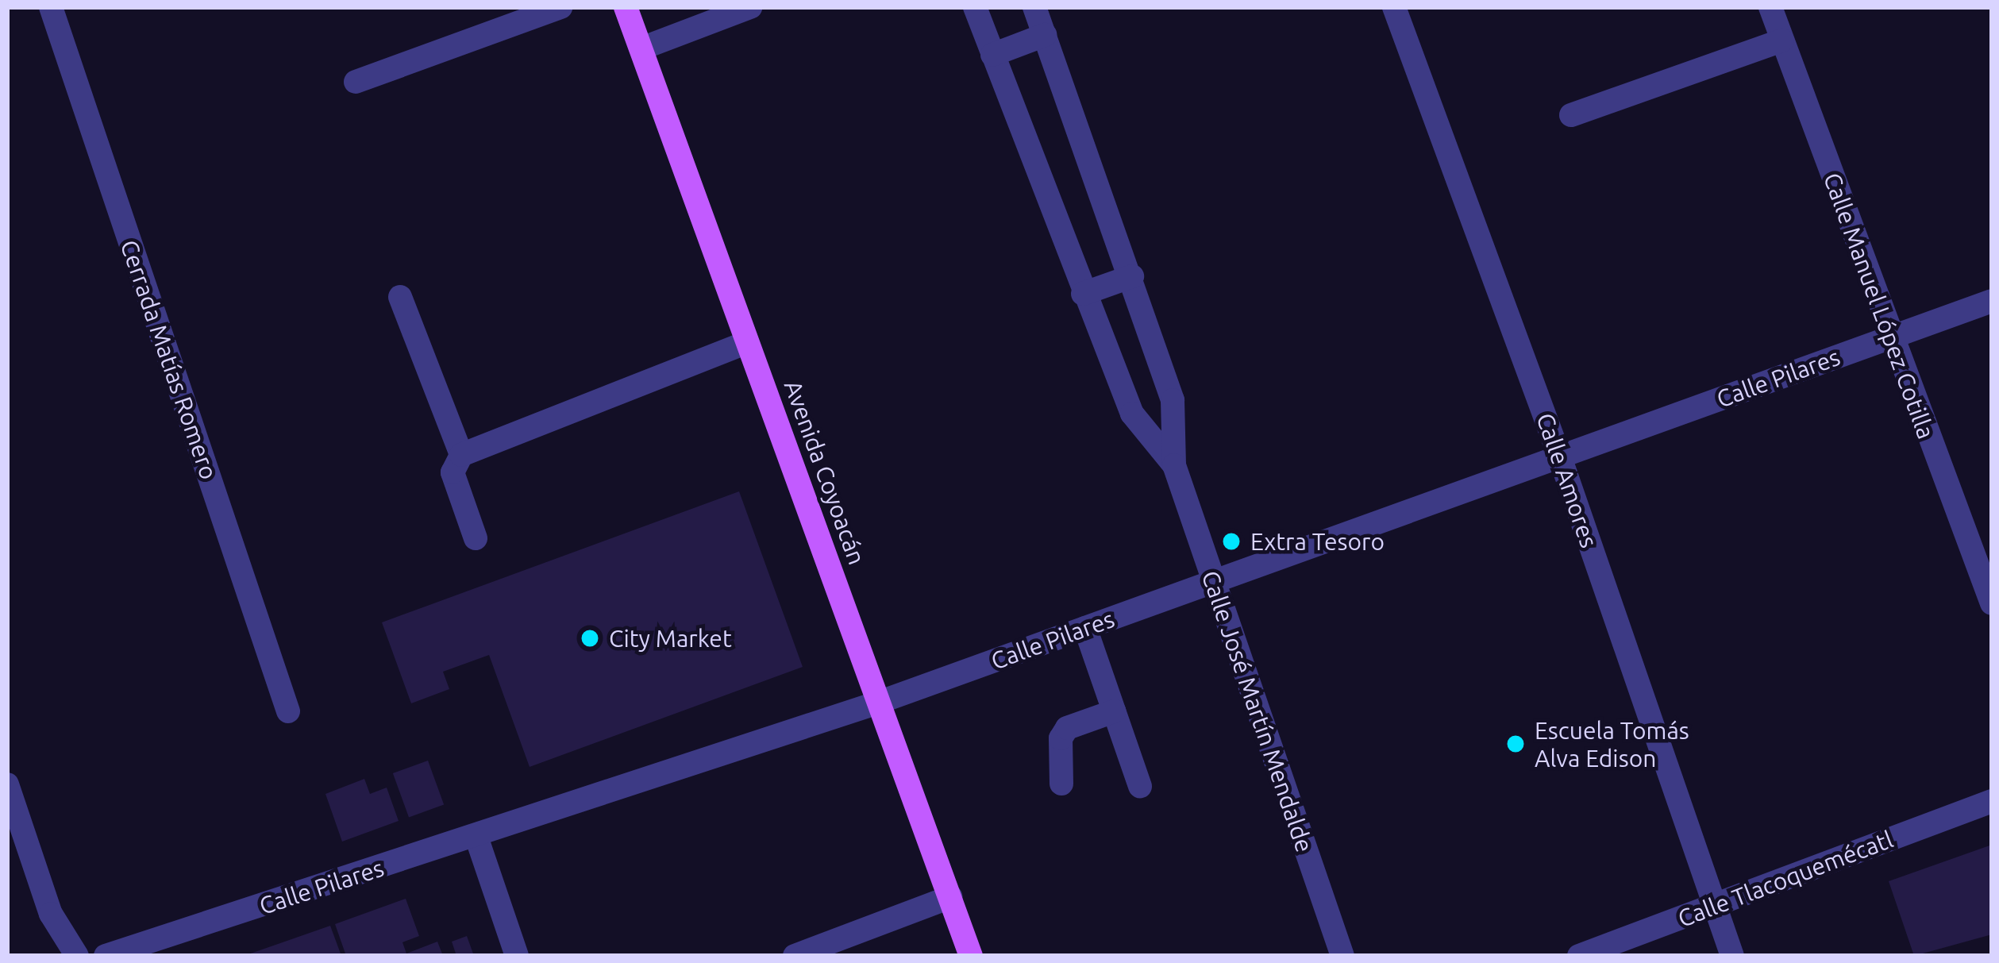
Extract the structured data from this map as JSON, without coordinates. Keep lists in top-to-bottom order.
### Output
{
  "streets": {
    "main road": ["Avenida Coyoacán"],
    "street": [
      "Calle Manuel López Cotilla",
      "Cerrada Matías Romero",
      "Calle Pilares",
      "Calle Amores",
      "Calle José Martín Mendalde",
      "Calle Tlacoquemécatl"
    ]
  },
  "crossings": [
    ["Calle Manuel López Cotilla", "Calle Pilares"],
    ["Calle Pilares", "Avenida Coyoacán"],
    ["Calle Pilares", "Calle Amores"],
    ["Calle Pilares", "Calle José Martín Mendalde"],
    ["Calle Amores", "Calle Tlacoquemécatl"]
  ],
  "places": ["Extra Tesoro", "City Market", "Escuela Tomás Alva Edison"]
}
